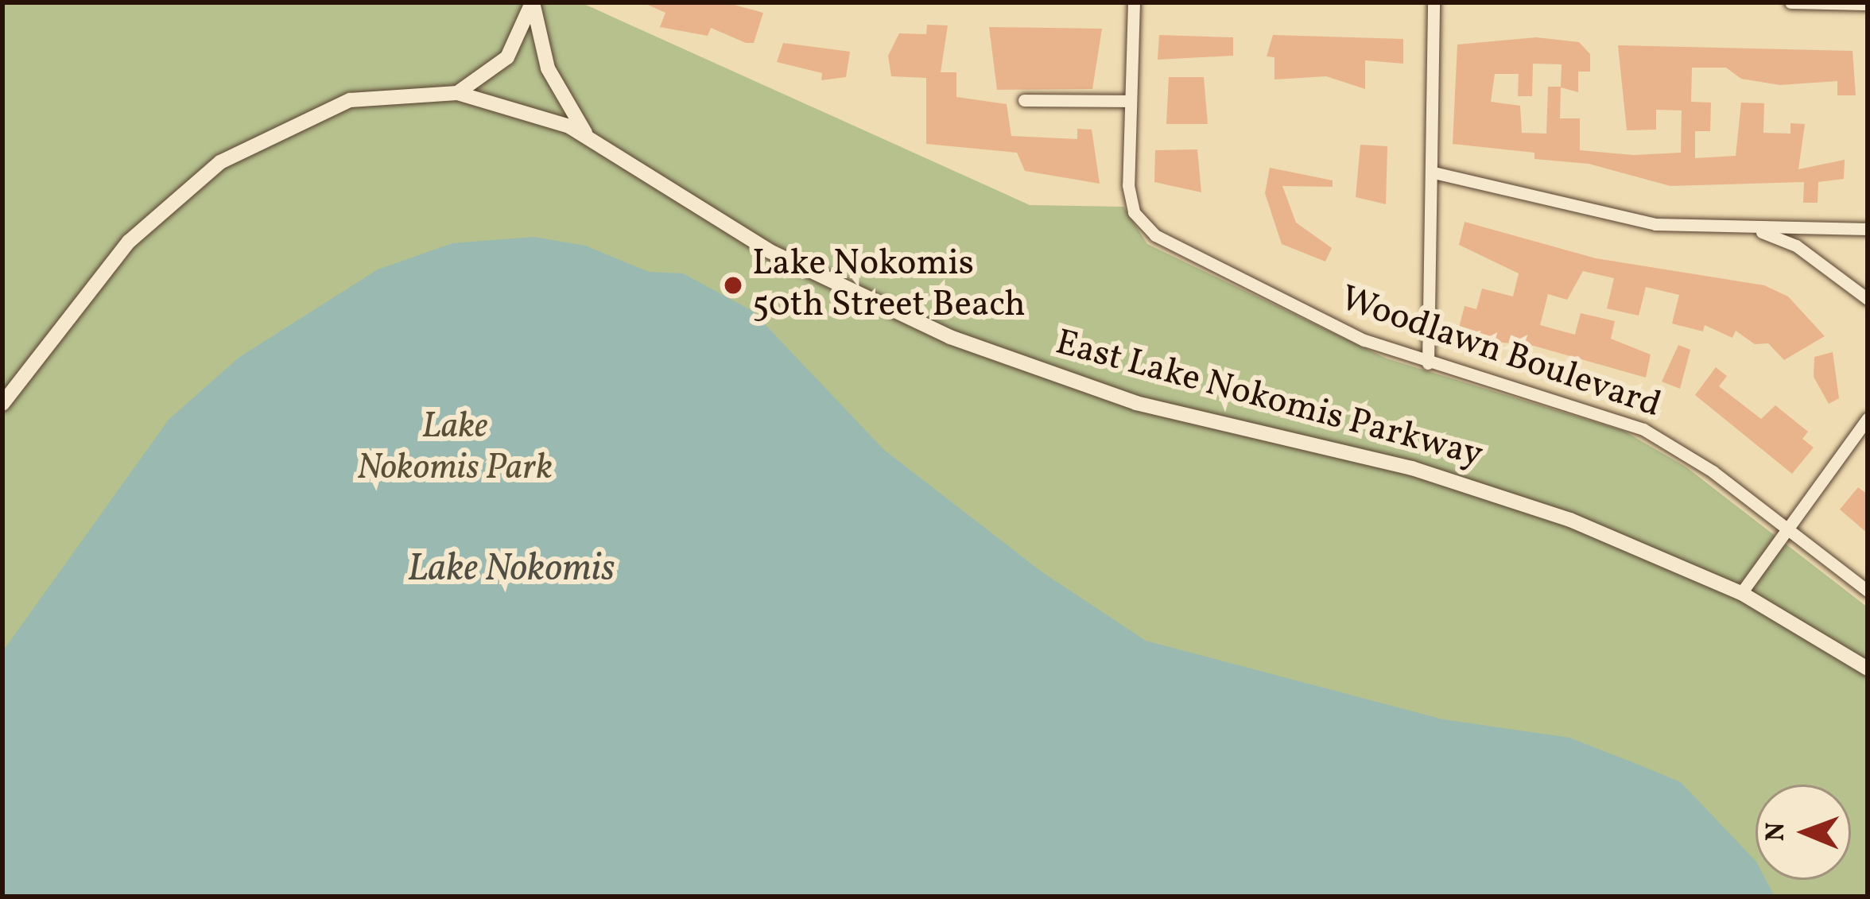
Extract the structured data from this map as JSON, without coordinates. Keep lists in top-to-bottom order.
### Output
{
  "streets": {
    "street": ["Woodlawn Boulevard", "East Lake Nokomis Parkway"]
  },
  "water": ["Lake Nokomis"],
  "parks": ["Lake Nokomis Park"],
  "places": ["Lake Nokomis 50th Street Beach"],
  "north": "left"
}
